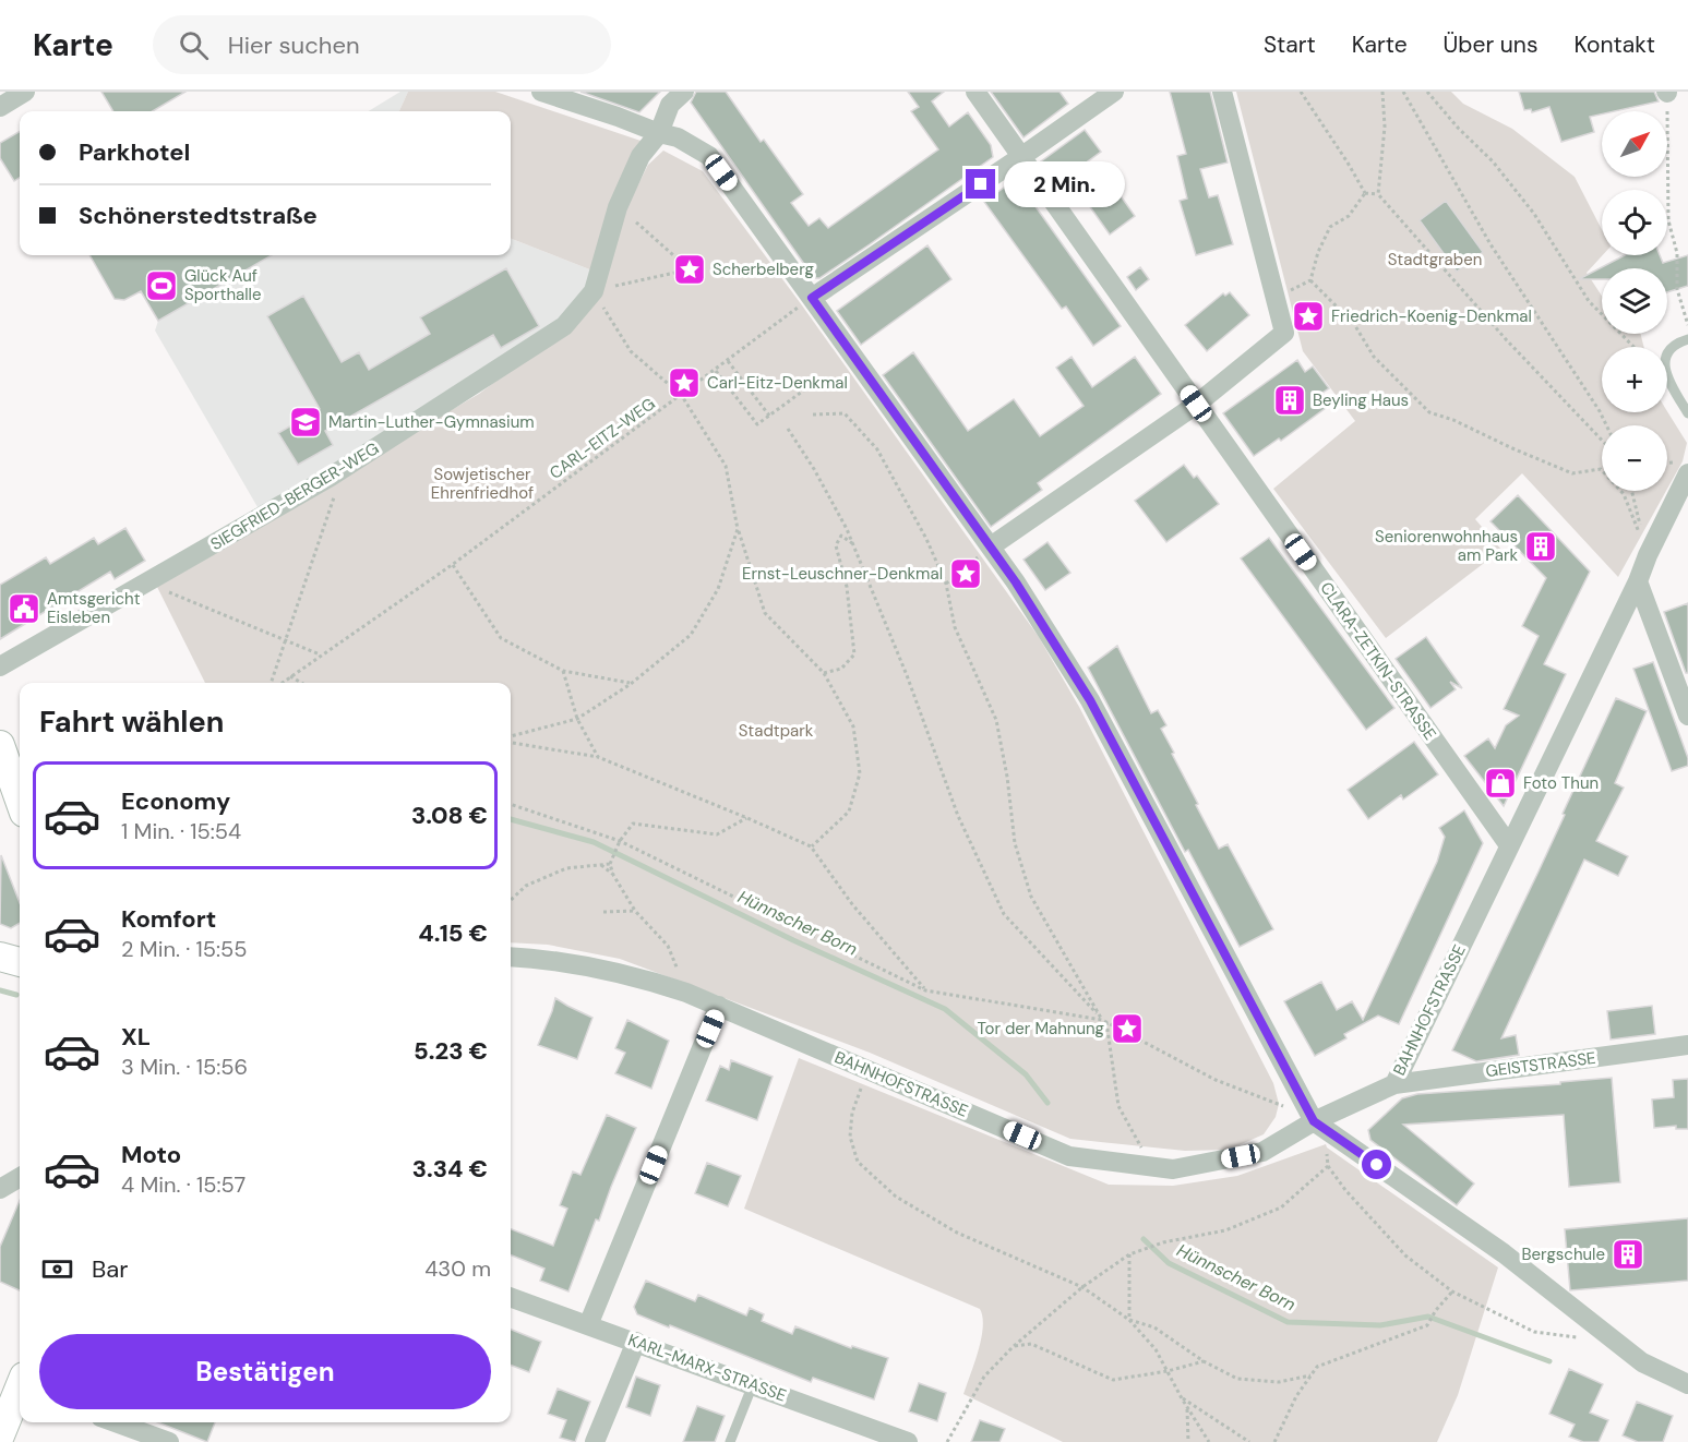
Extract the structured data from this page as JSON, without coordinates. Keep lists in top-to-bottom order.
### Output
{
  "streets": {
    "street": [
      "SIEGFRIED-BERGER-WEG",
      "CLARA-ZETKIN-STRASSE",
      "BAHNHOFSTRASSE",
      "GEISTSTRASSE",
      "KARL-MARX-STRASSE"
    ],
    "path": ["CARL-EITZ-WEG"]
  },
  "crossings": [
    ["CLARA-ZETKIN-STRASSE", "BAHNHOFSTRASSE"],
    ["BAHNHOFSTRASSE", "GEISTSTRASSE"]
  ],
  "water": ["Hünnscher Born"],
  "parks": ["Stadtgraben", "Sowjetischer Ehrenfriedhof", "Stadtpark"],
  "places": {
    "place": [
      "Scherbelberg",
      "Friedrich-Koenig-Denkmal",
      "Carl-Eitz-Denkmal",
      "Ernst-Leuschner-Denkmal",
      "Tor der Mahnung"
    ],
    "sports": ["Glück Auf Sporthalle"],
    "building": ["Beyling Haus", "Seniorenwohnhaus am Park", "Bergschule"],
    "school or university": ["Martin-Luther-Gymnasium"],
    "public building": ["Amtsgericht Eisleben"],
    "shop": ["Foto Thun"]
  },
  "north": "top right",
  "page": {
    "header": "Karte",
    "search": "Hier suchen",
    "nav": [
      "Start",
      "Karte",
      "Über uns",
      "Kontakt"
    ],
    "map_buttons": ["+", "−"],
    "banner": ["Parkhotel", "Schönerstedtstraße"],
    "bubble": "2 Min.",
    "heading": "Fahrt wählen",
    "list": [
      {
        "name": "Economy",
        "note": "1 Min. · 15:54",
        "value": "3.08 €"
      },
      {
        "name": "Komfort",
        "note": "2 Min. · 15:55",
        "value": "4.15 €"
      },
      {
        "name": "XL",
        "note": "3 Min. · 15:56",
        "value": "5.23 €"
      },
      {
        "name": "Moto",
        "note": "4 Min. · 15:57",
        "value": "3.34 €"
      }
    ],
    "pay": ["Bar", "430 m"],
    "buttons": "Bestätigen"
  }
}
